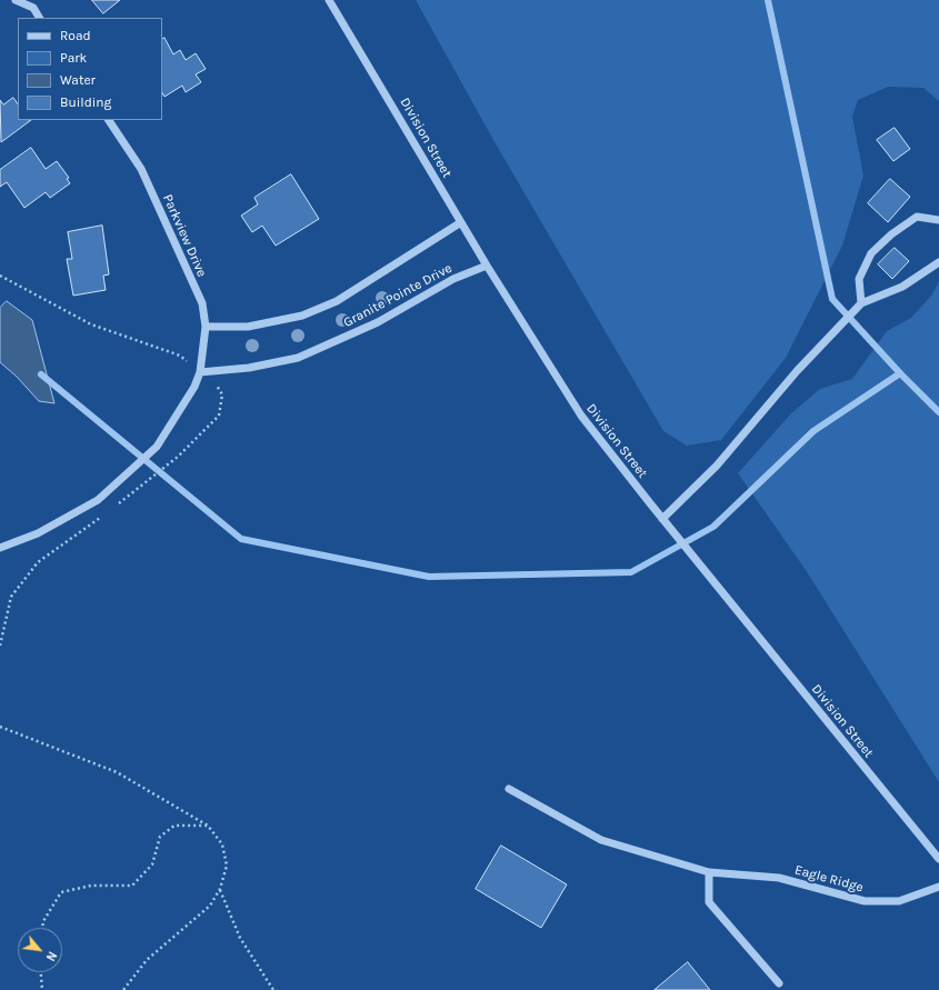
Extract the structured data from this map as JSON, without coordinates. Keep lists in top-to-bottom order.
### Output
{
  "streets": {
    "street": [
      "Division Street",
      "Parkview Drive",
      "Granite Pointe Drive",
      "Eagle Ridge"
    ]
  },
  "crossings": [
    ["Division Street", "Granite Pointe Drive"],
    ["Parkview Drive", "Granite Pointe Drive"]
  ],
  "legend": [
    "Road",
    "Park",
    "Water",
    "Building"
  ],
  "north": "bottom right"
}
